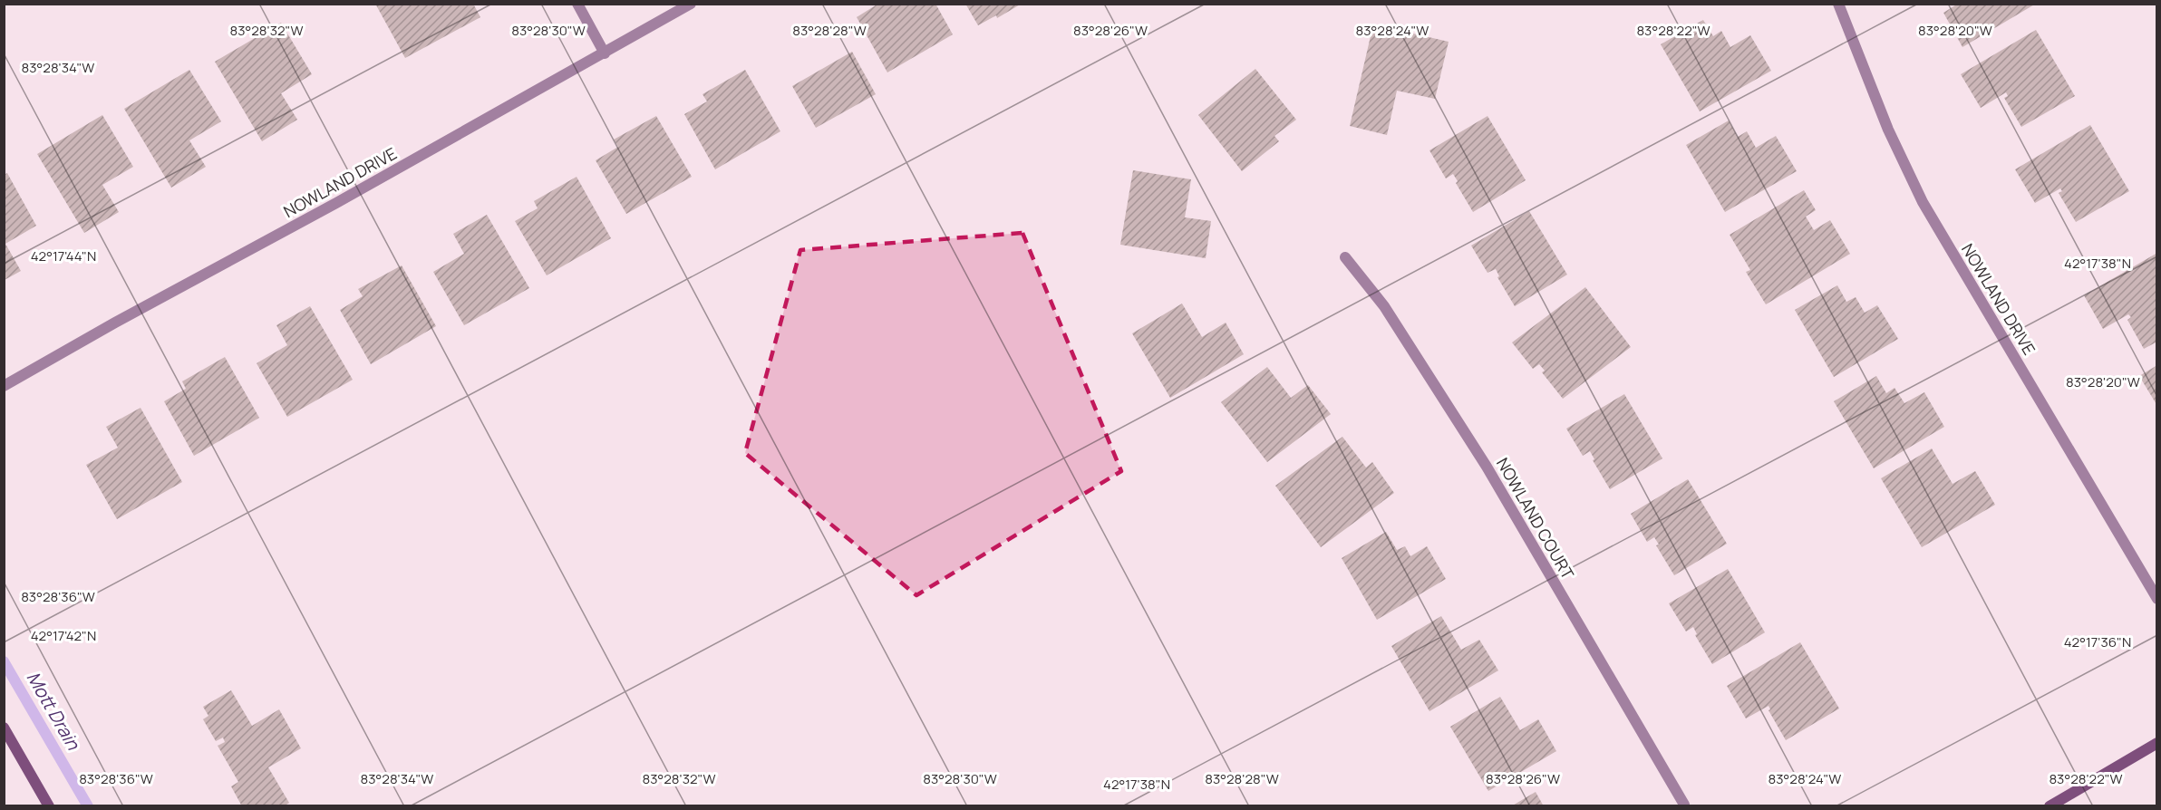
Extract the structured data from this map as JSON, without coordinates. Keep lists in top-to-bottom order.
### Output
{
  "streets": {
    "street": ["NOWLAND DRIVE", "NOWLAND COURT"]
  },
  "water": ["Mott Drain"],
  "coordinates": [
    "83°28'32\"W",
    "83°28'30\"W",
    "83°28'28\"W",
    "83°28'26\"W",
    "83°28'24\"W",
    "83°28'22\"W",
    "83°28'20\"W",
    "83°28'34\"W",
    "42°17'44\"N",
    "42°17'38\"N",
    "83°28'36\"W",
    "42°17'42\"N",
    "42°17'36\"N"
  ]
}
